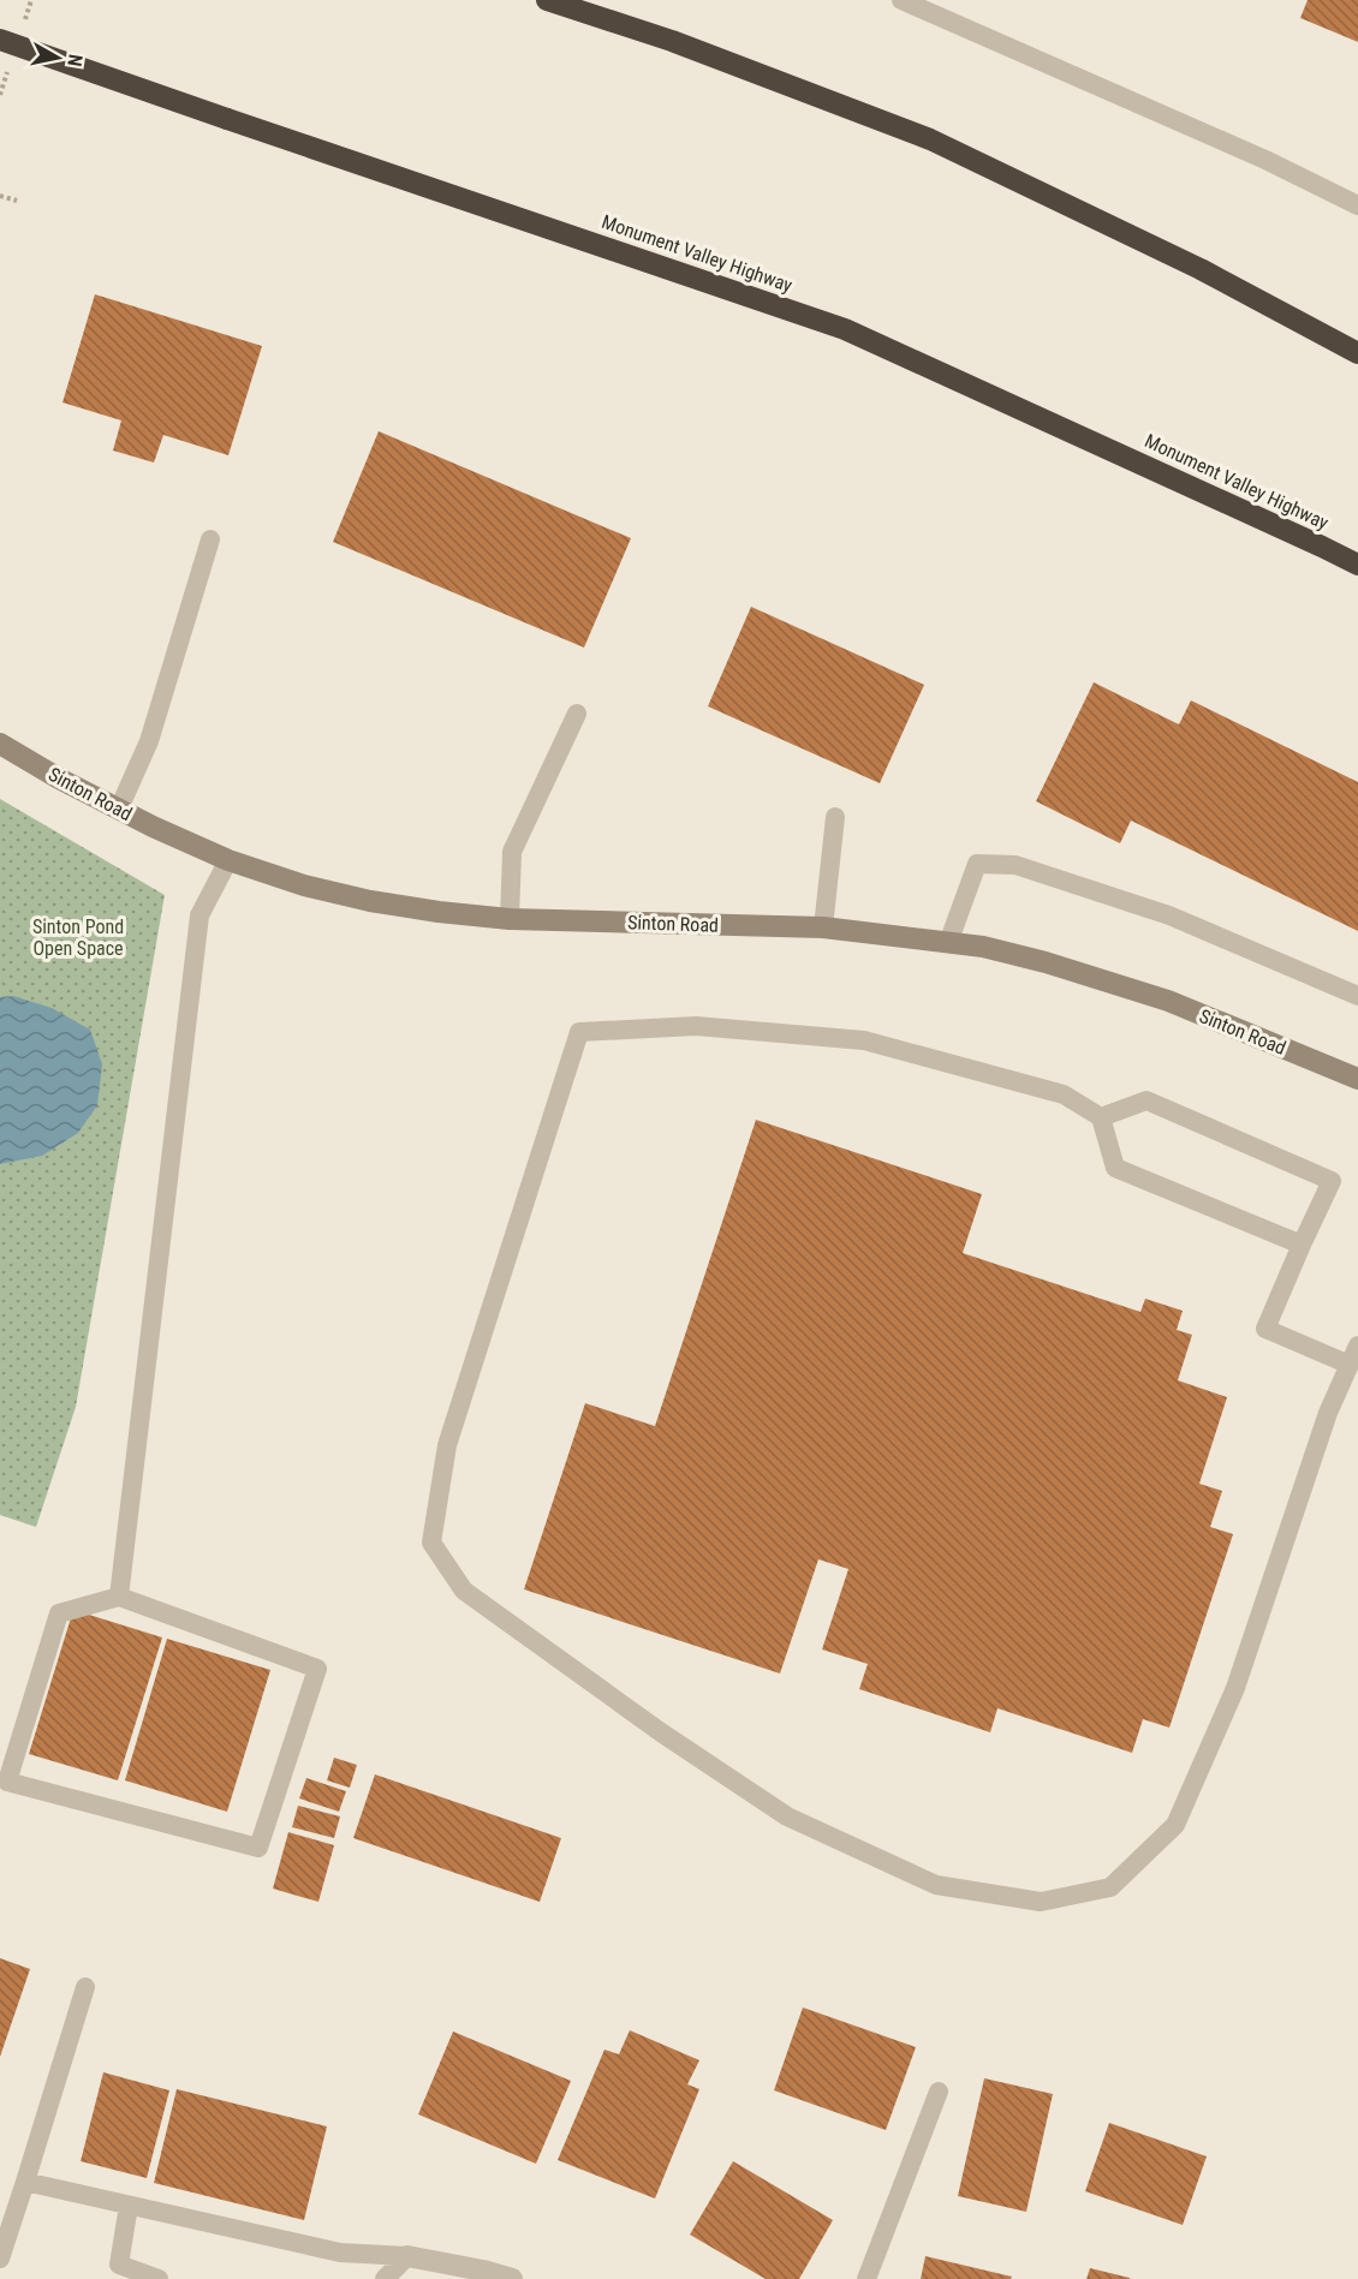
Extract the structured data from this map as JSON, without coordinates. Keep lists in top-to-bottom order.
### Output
{
  "streets": {
    "highway": ["Monument Valley Highway"],
    "street": ["Sinton Road"]
  },
  "parks": ["Sinton Pond Open Space"],
  "north": "right"
}
